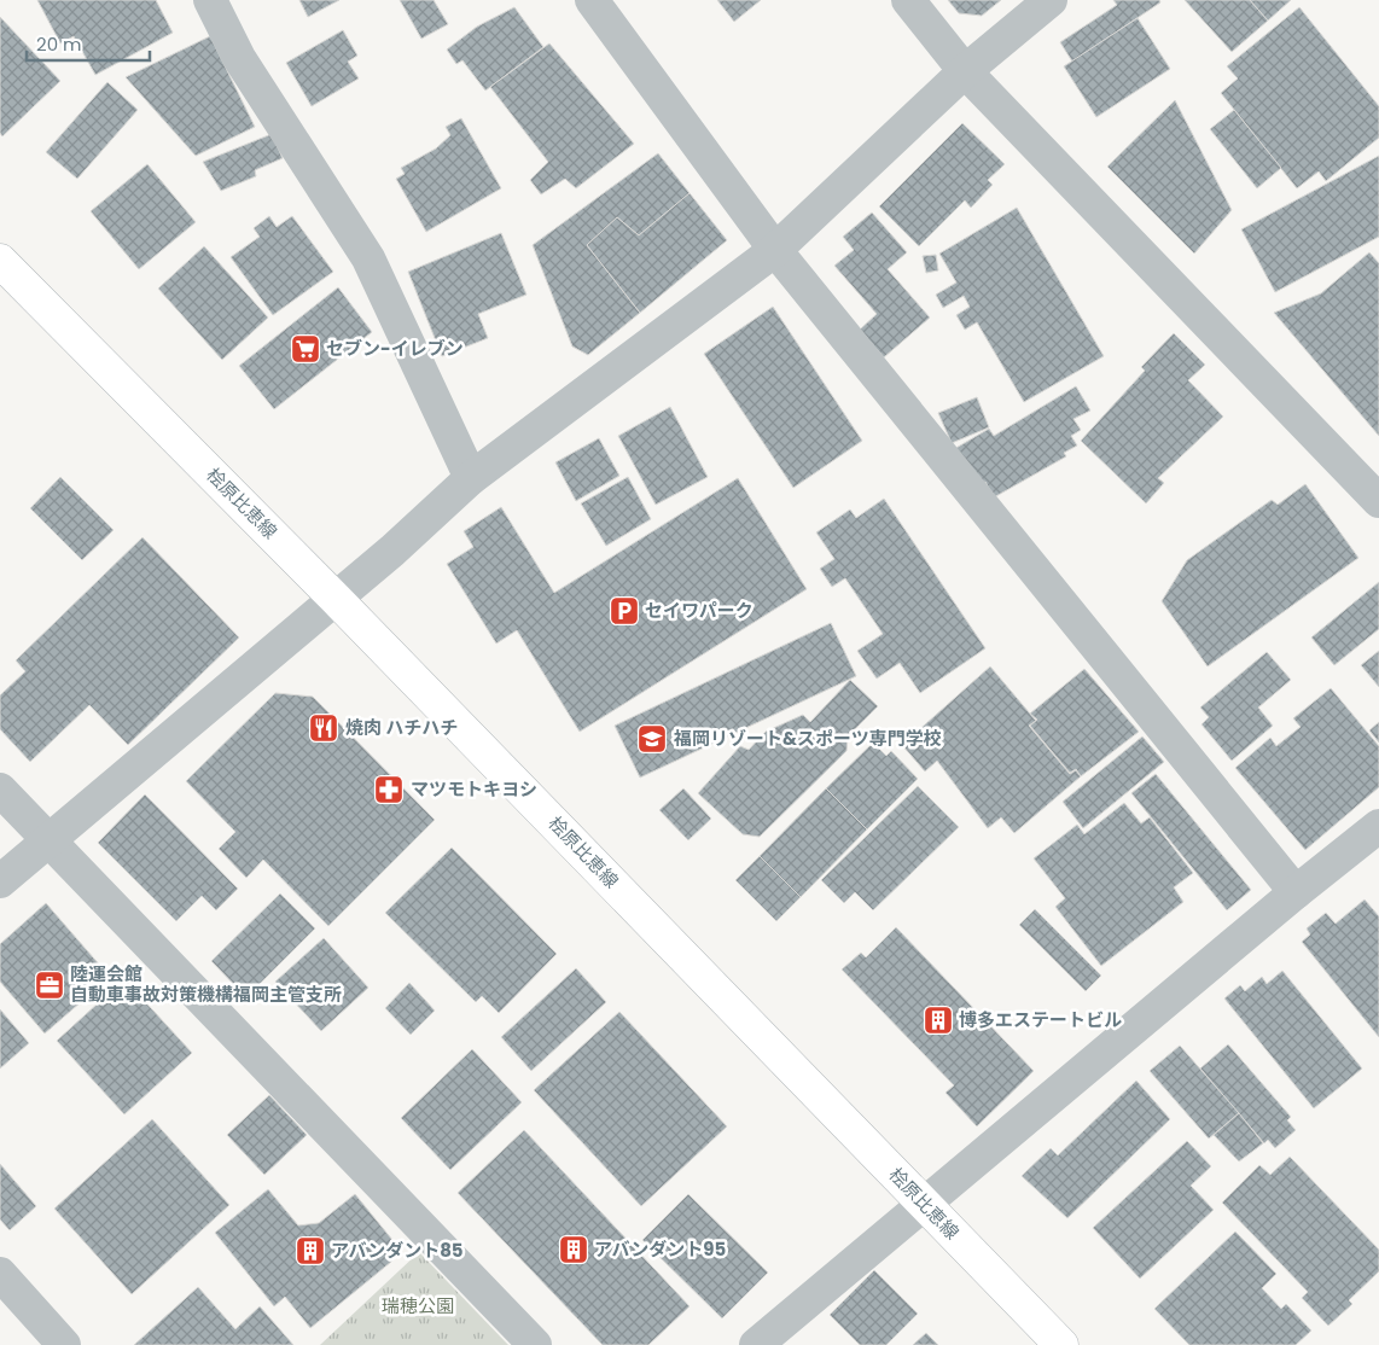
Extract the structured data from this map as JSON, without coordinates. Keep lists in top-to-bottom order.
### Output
{
  "streets": {
    "main road": ["桧原比恵線"]
  },
  "parks": ["瑞穂公園"],
  "places": {
    "supermarket": ["セブン-イレブン"],
    "parking": ["セイワパーク"],
    "restaurant": ["焼肉 ハチハチ"],
    "school or university": ["福岡リゾート&スポーツ専門学校"],
    "pharmacy": ["マツモトキヨシ"],
    "office": ["陸運会館 自動車事故対策機構福岡主管支所"],
    "building": ["博多エステートビル", "アバンダント95", "アバンダント85"]
  },
  "scale_bar": "20 m"
}
